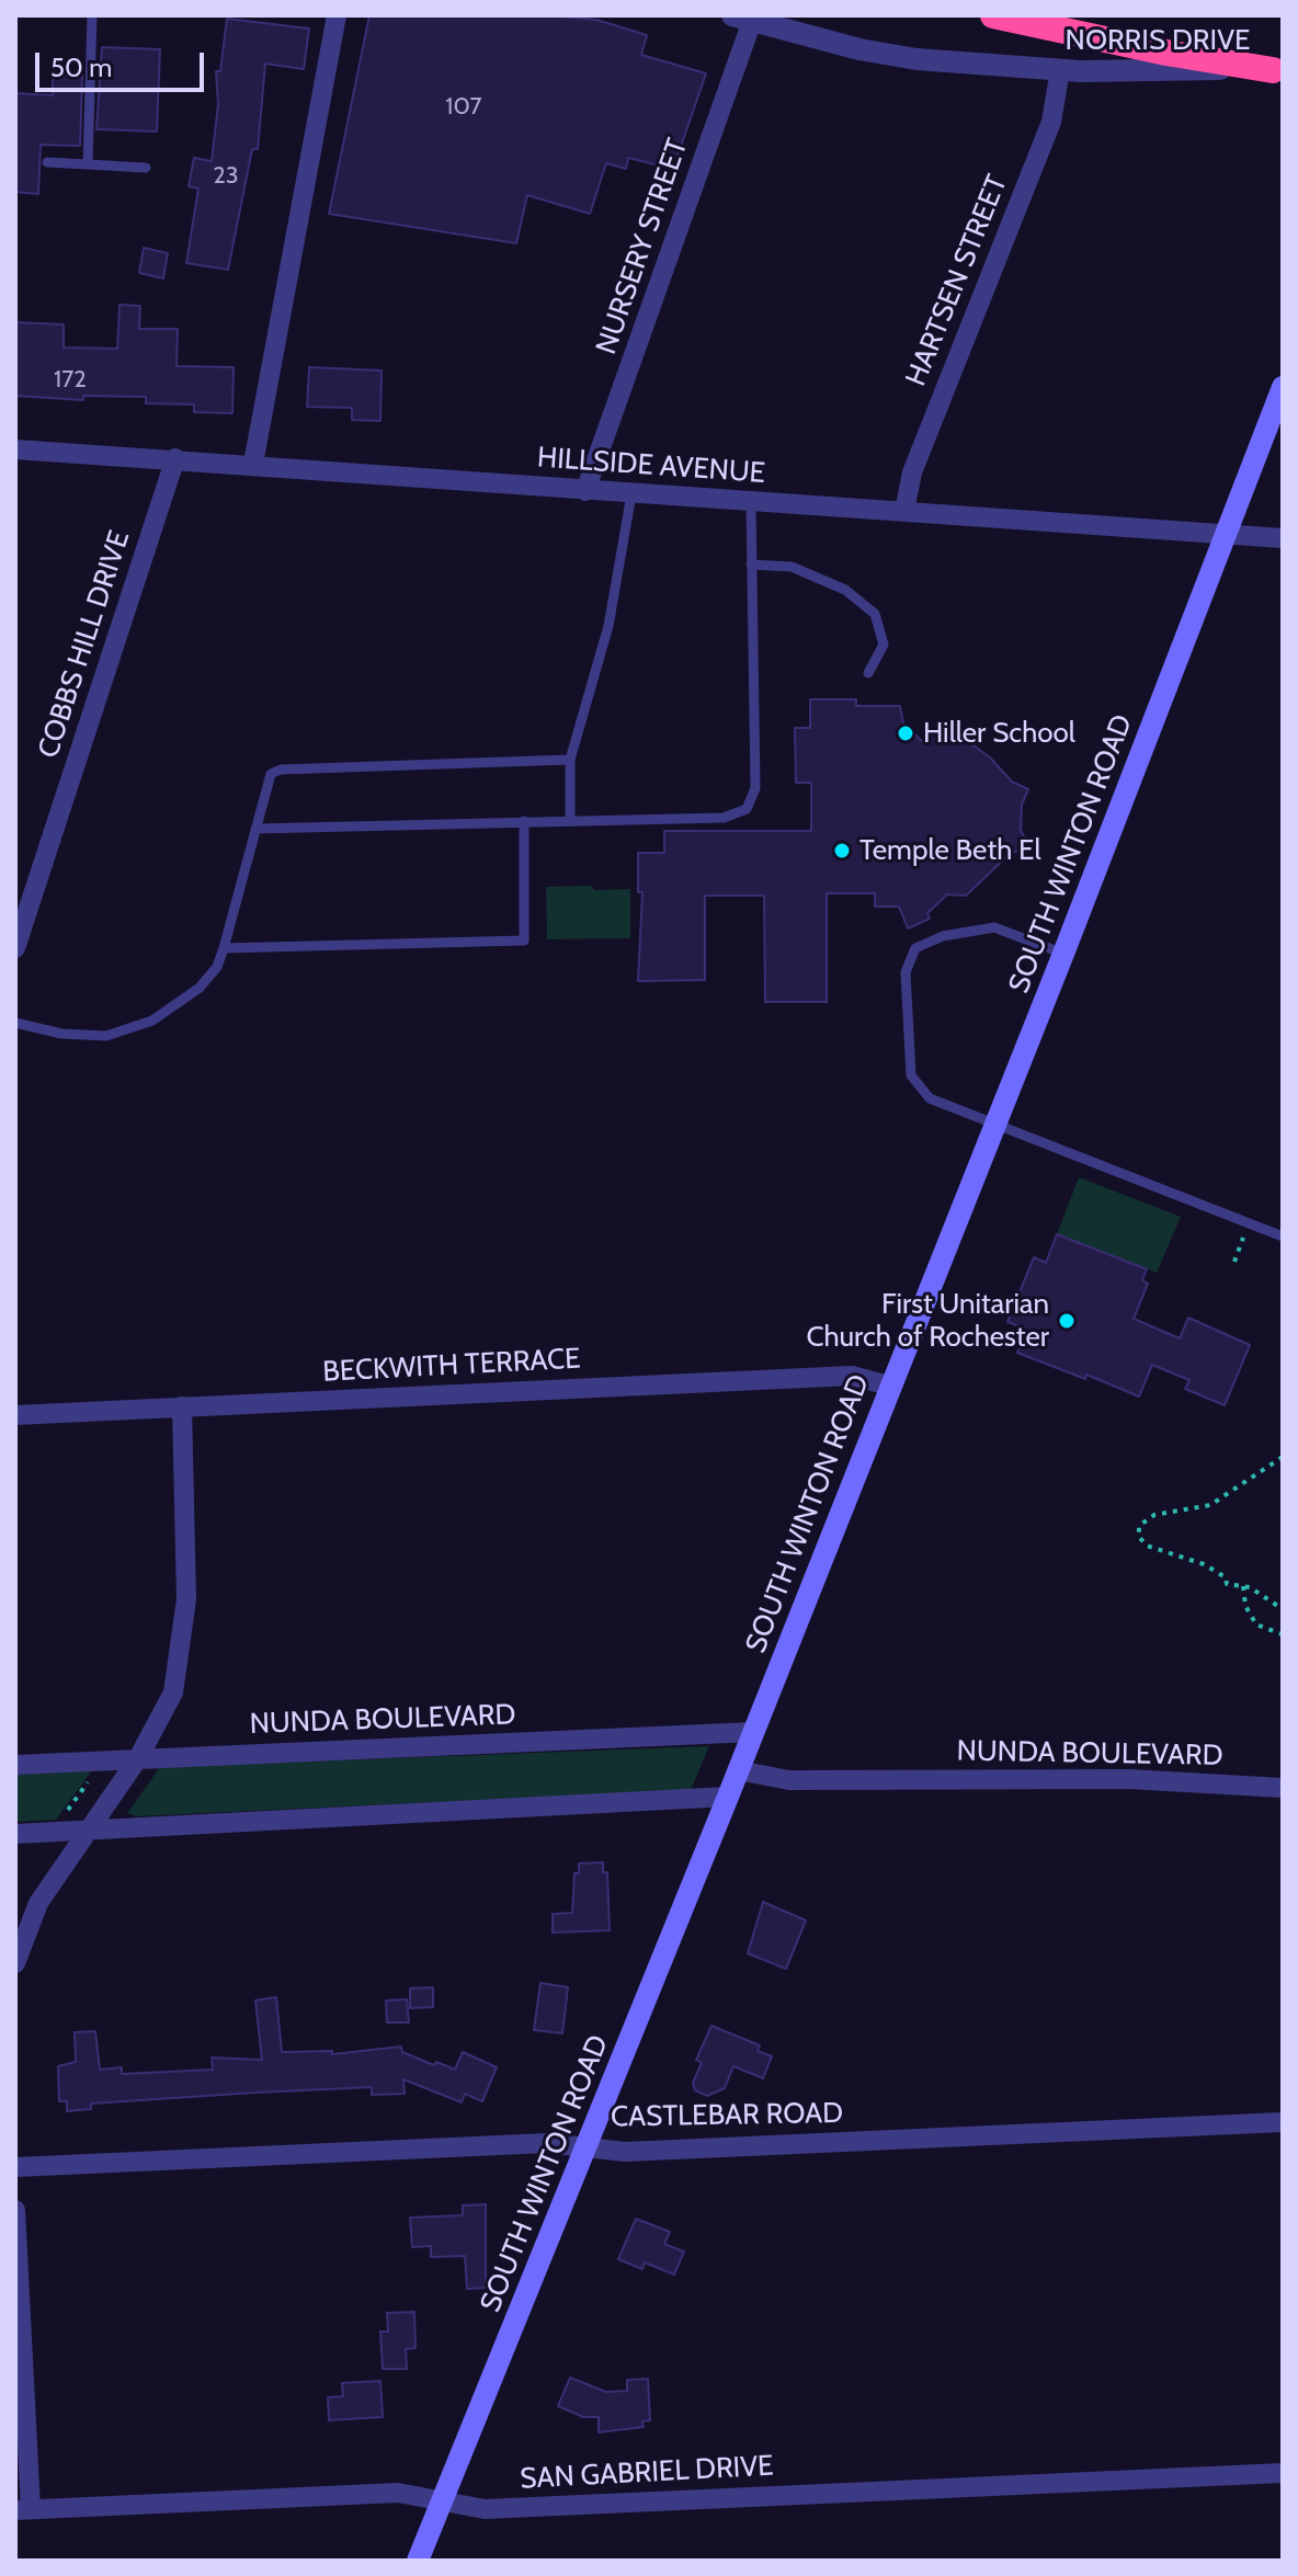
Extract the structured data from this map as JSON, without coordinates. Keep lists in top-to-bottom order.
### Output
{
  "streets": {
    "main road": ["SOUTH WINTON ROAD"],
    "street": [
      "NORRIS DRIVE",
      "NURSERY STREET",
      "HARTSEN STREET",
      "HILLSIDE AVENUE",
      "COBBS HILL DRIVE",
      "BECKWITH TERRACE",
      "NUNDA BOULEVARD",
      "CASTLEBAR ROAD",
      "SAN GABRIEL DRIVE"
    ]
  },
  "crossings": [
    ["NORRIS DRIVE", "NURSERY STREET"],
    ["NORRIS DRIVE", "HARTSEN STREET"],
    ["NURSERY STREET", "HILLSIDE AVENUE"],
    ["HARTSEN STREET", "HILLSIDE AVENUE"],
    ["HILLSIDE AVENUE", "COBBS HILL DRIVE"],
    ["HILLSIDE AVENUE", "SOUTH WINTON ROAD"],
    ["SOUTH WINTON ROAD", "BECKWITH TERRACE"],
    ["SOUTH WINTON ROAD", "NUNDA BOULEVARD"],
    ["SOUTH WINTON ROAD", "CASTLEBAR ROAD"],
    ["SOUTH WINTON ROAD", "SAN GABRIEL DRIVE"]
  ],
  "places": ["Hiller School", "Temple Beth El", "First Unitarian Church of Rochester"],
  "house_numbers": ["107", "23", "172"],
  "scale_bar": "50 m"
}
